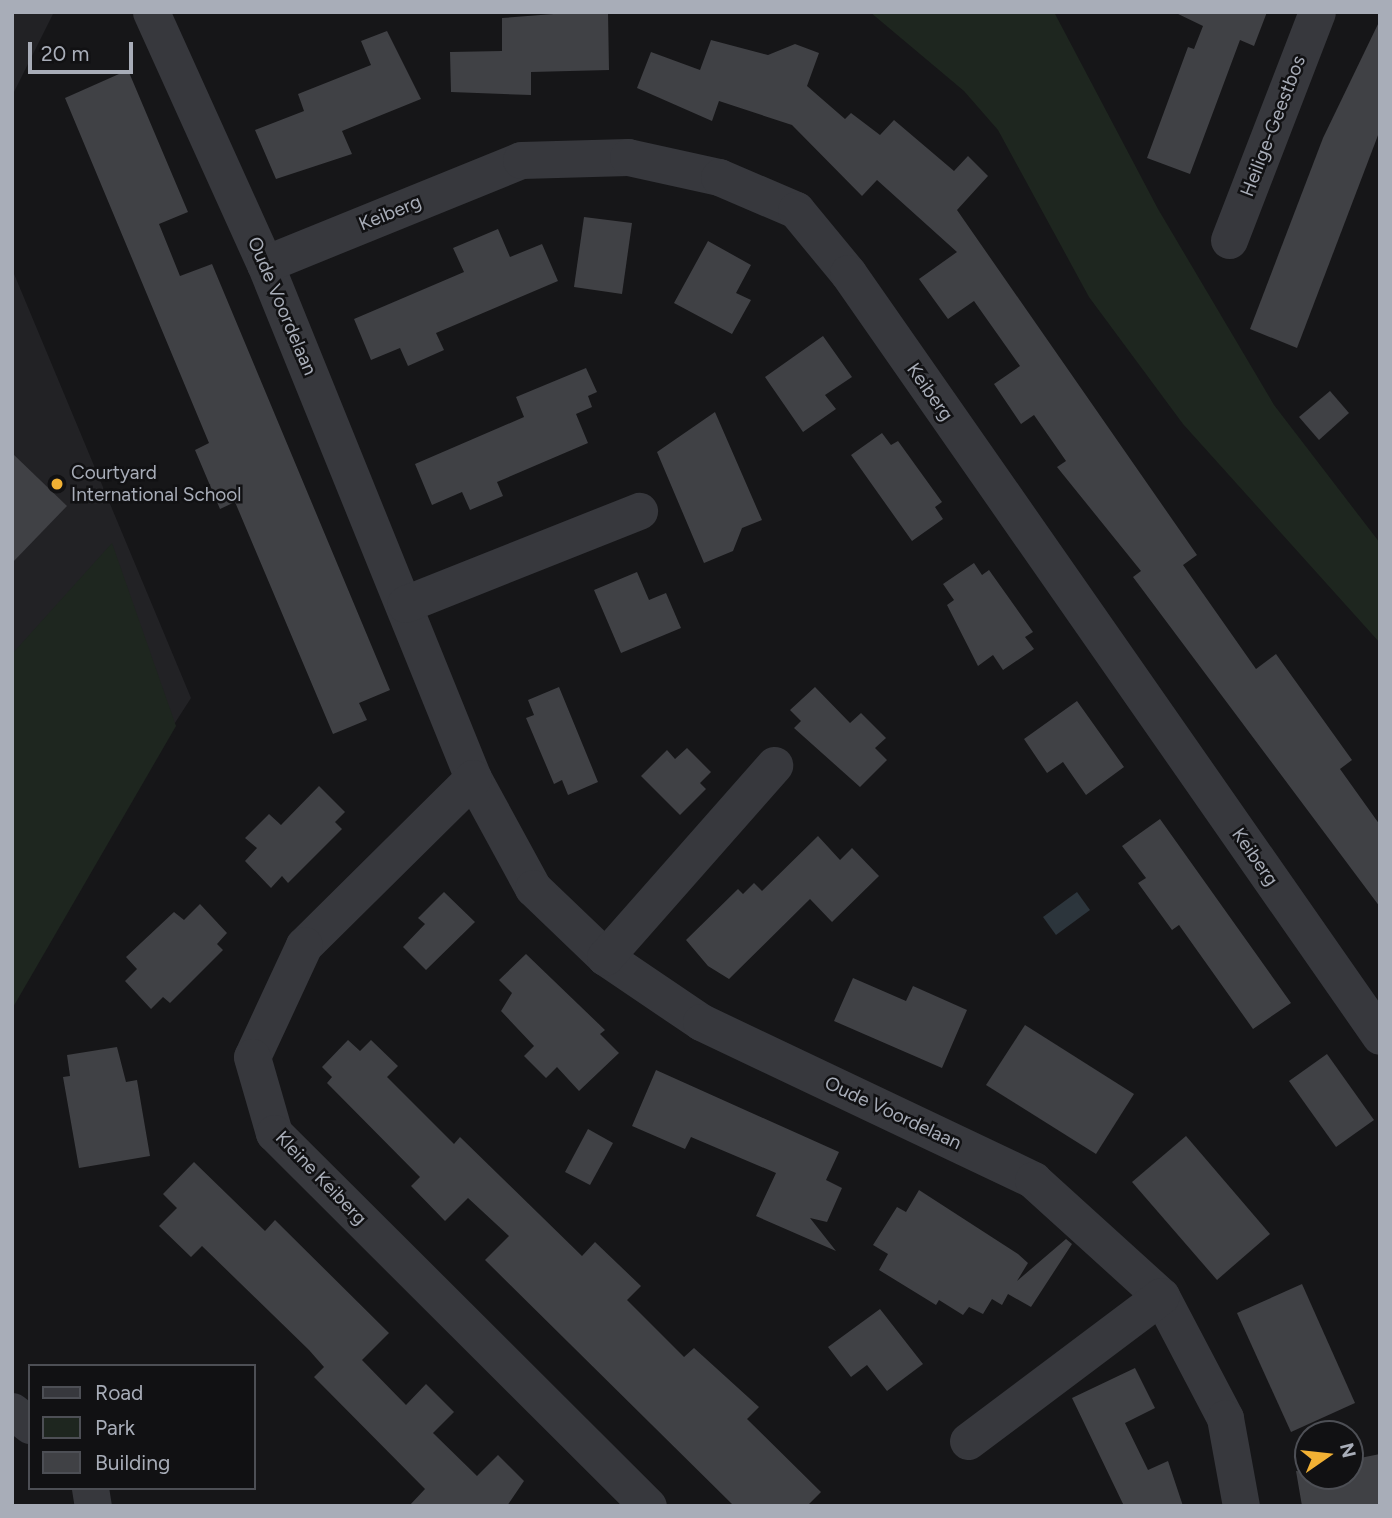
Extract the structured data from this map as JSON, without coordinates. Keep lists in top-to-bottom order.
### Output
{
  "streets": {
    "street": [
      "Heilige-Geestbos",
      "Keiberg",
      "Oude Voordelaan",
      "Kleine Keiberg"
    ]
  },
  "crossings": [
    ["Keiberg", "Oude Voordelaan"],
    ["Oude Voordelaan", "Kleine Keiberg"]
  ],
  "places": ["Courtyard International School"],
  "legend": ["Road", "Park", "Building"],
  "scale_bar": "20 m",
  "north": "right"
}
